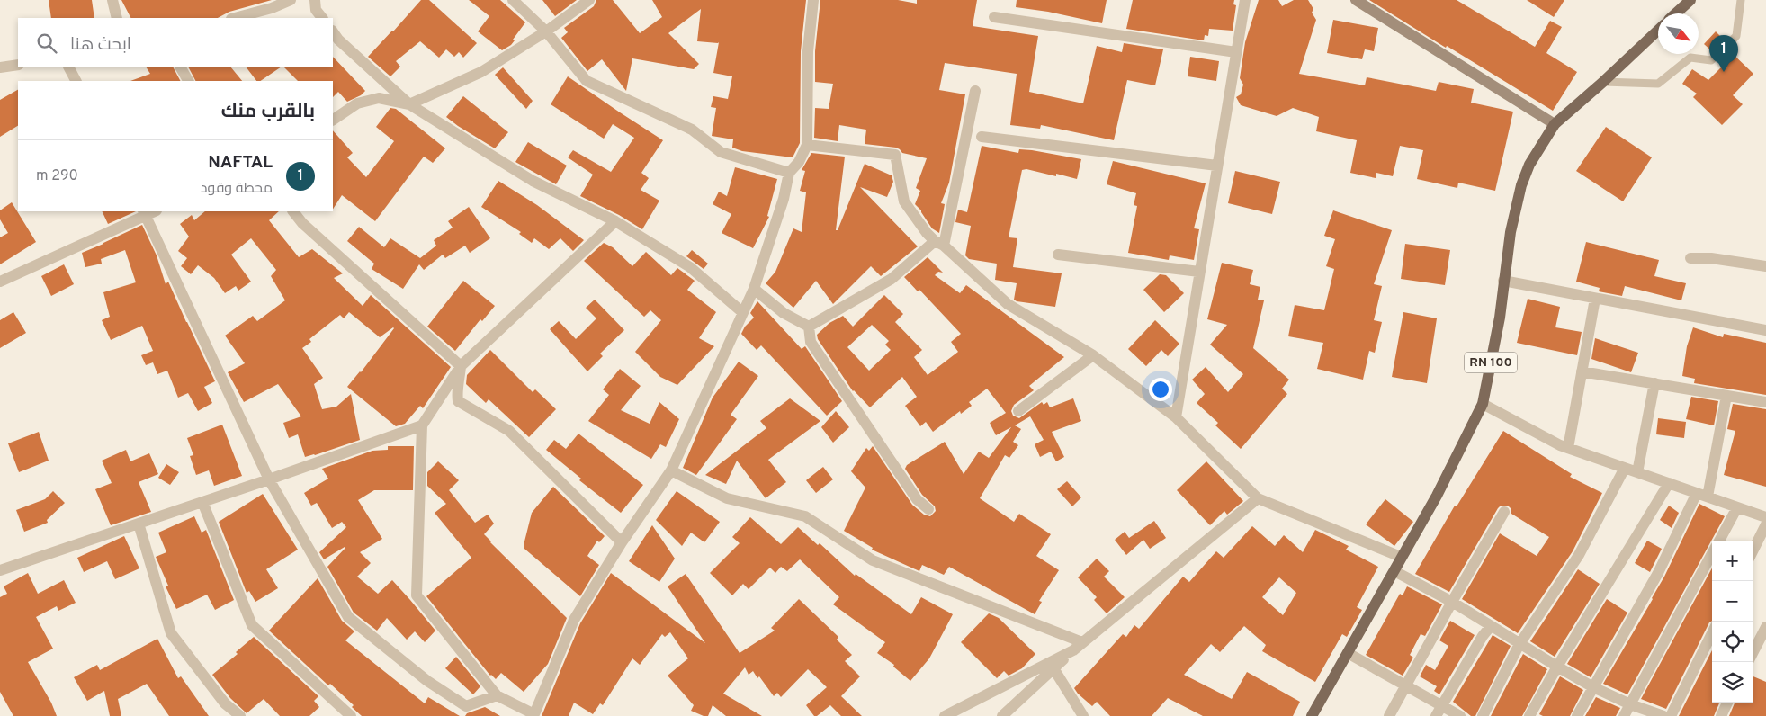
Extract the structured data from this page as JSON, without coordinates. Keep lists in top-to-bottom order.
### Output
{
  "streets": {
    "main road": ["RN 100"]
  },
  "north": "bottom right",
  "page": {
    "search": "ابحث هنا",
    "pins": "1",
    "heading": "بالقرب منك",
    "list": [
      {
        "mark": "1",
        "name": "NAFTAL",
        "note": "محطة وقود",
        "value": "290 m"
      }
    ],
    "map_buttons": ["+", "−"]
  }
}
